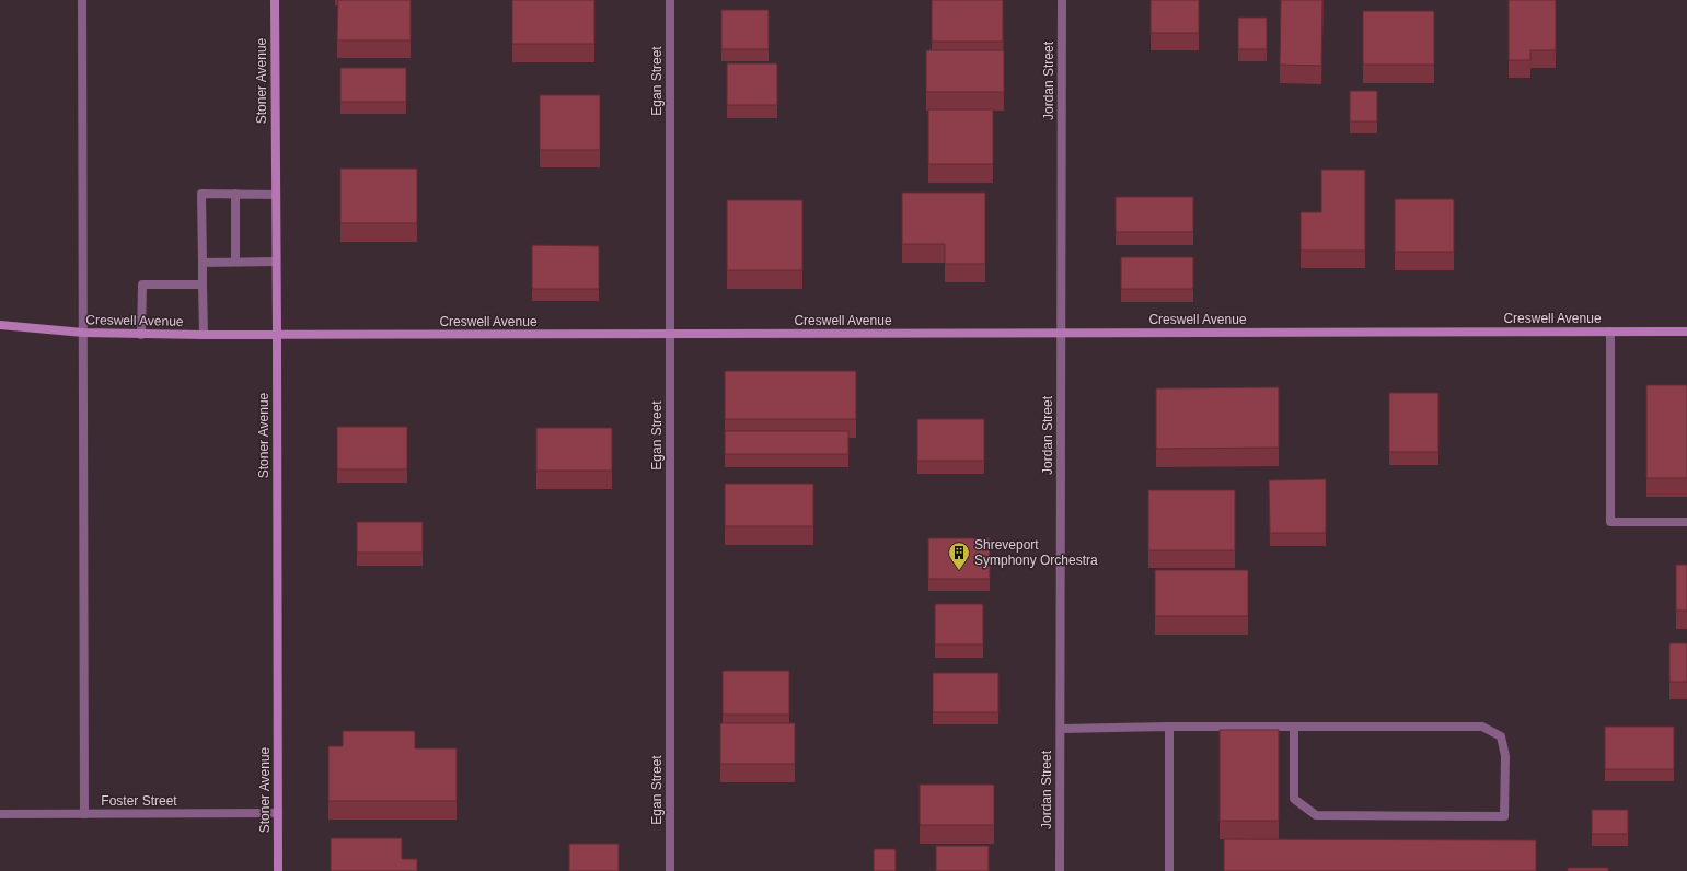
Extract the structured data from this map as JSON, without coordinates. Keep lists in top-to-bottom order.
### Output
{
  "streets": {
    "street": [
      "Stoner Avenue",
      "Egan Street",
      "Jordan Street",
      "Creswell Avenue",
      "Foster Street"
    ]
  },
  "crossings": [
    ["Stoner Avenue", "Creswell Avenue"],
    ["Stoner Avenue", "Foster Street"],
    ["Egan Street", "Creswell Avenue"],
    ["Jordan Street", "Creswell Avenue"]
  ],
  "places": {
    "building": ["Shreveport Symphony Orchestra"]
  }
}
